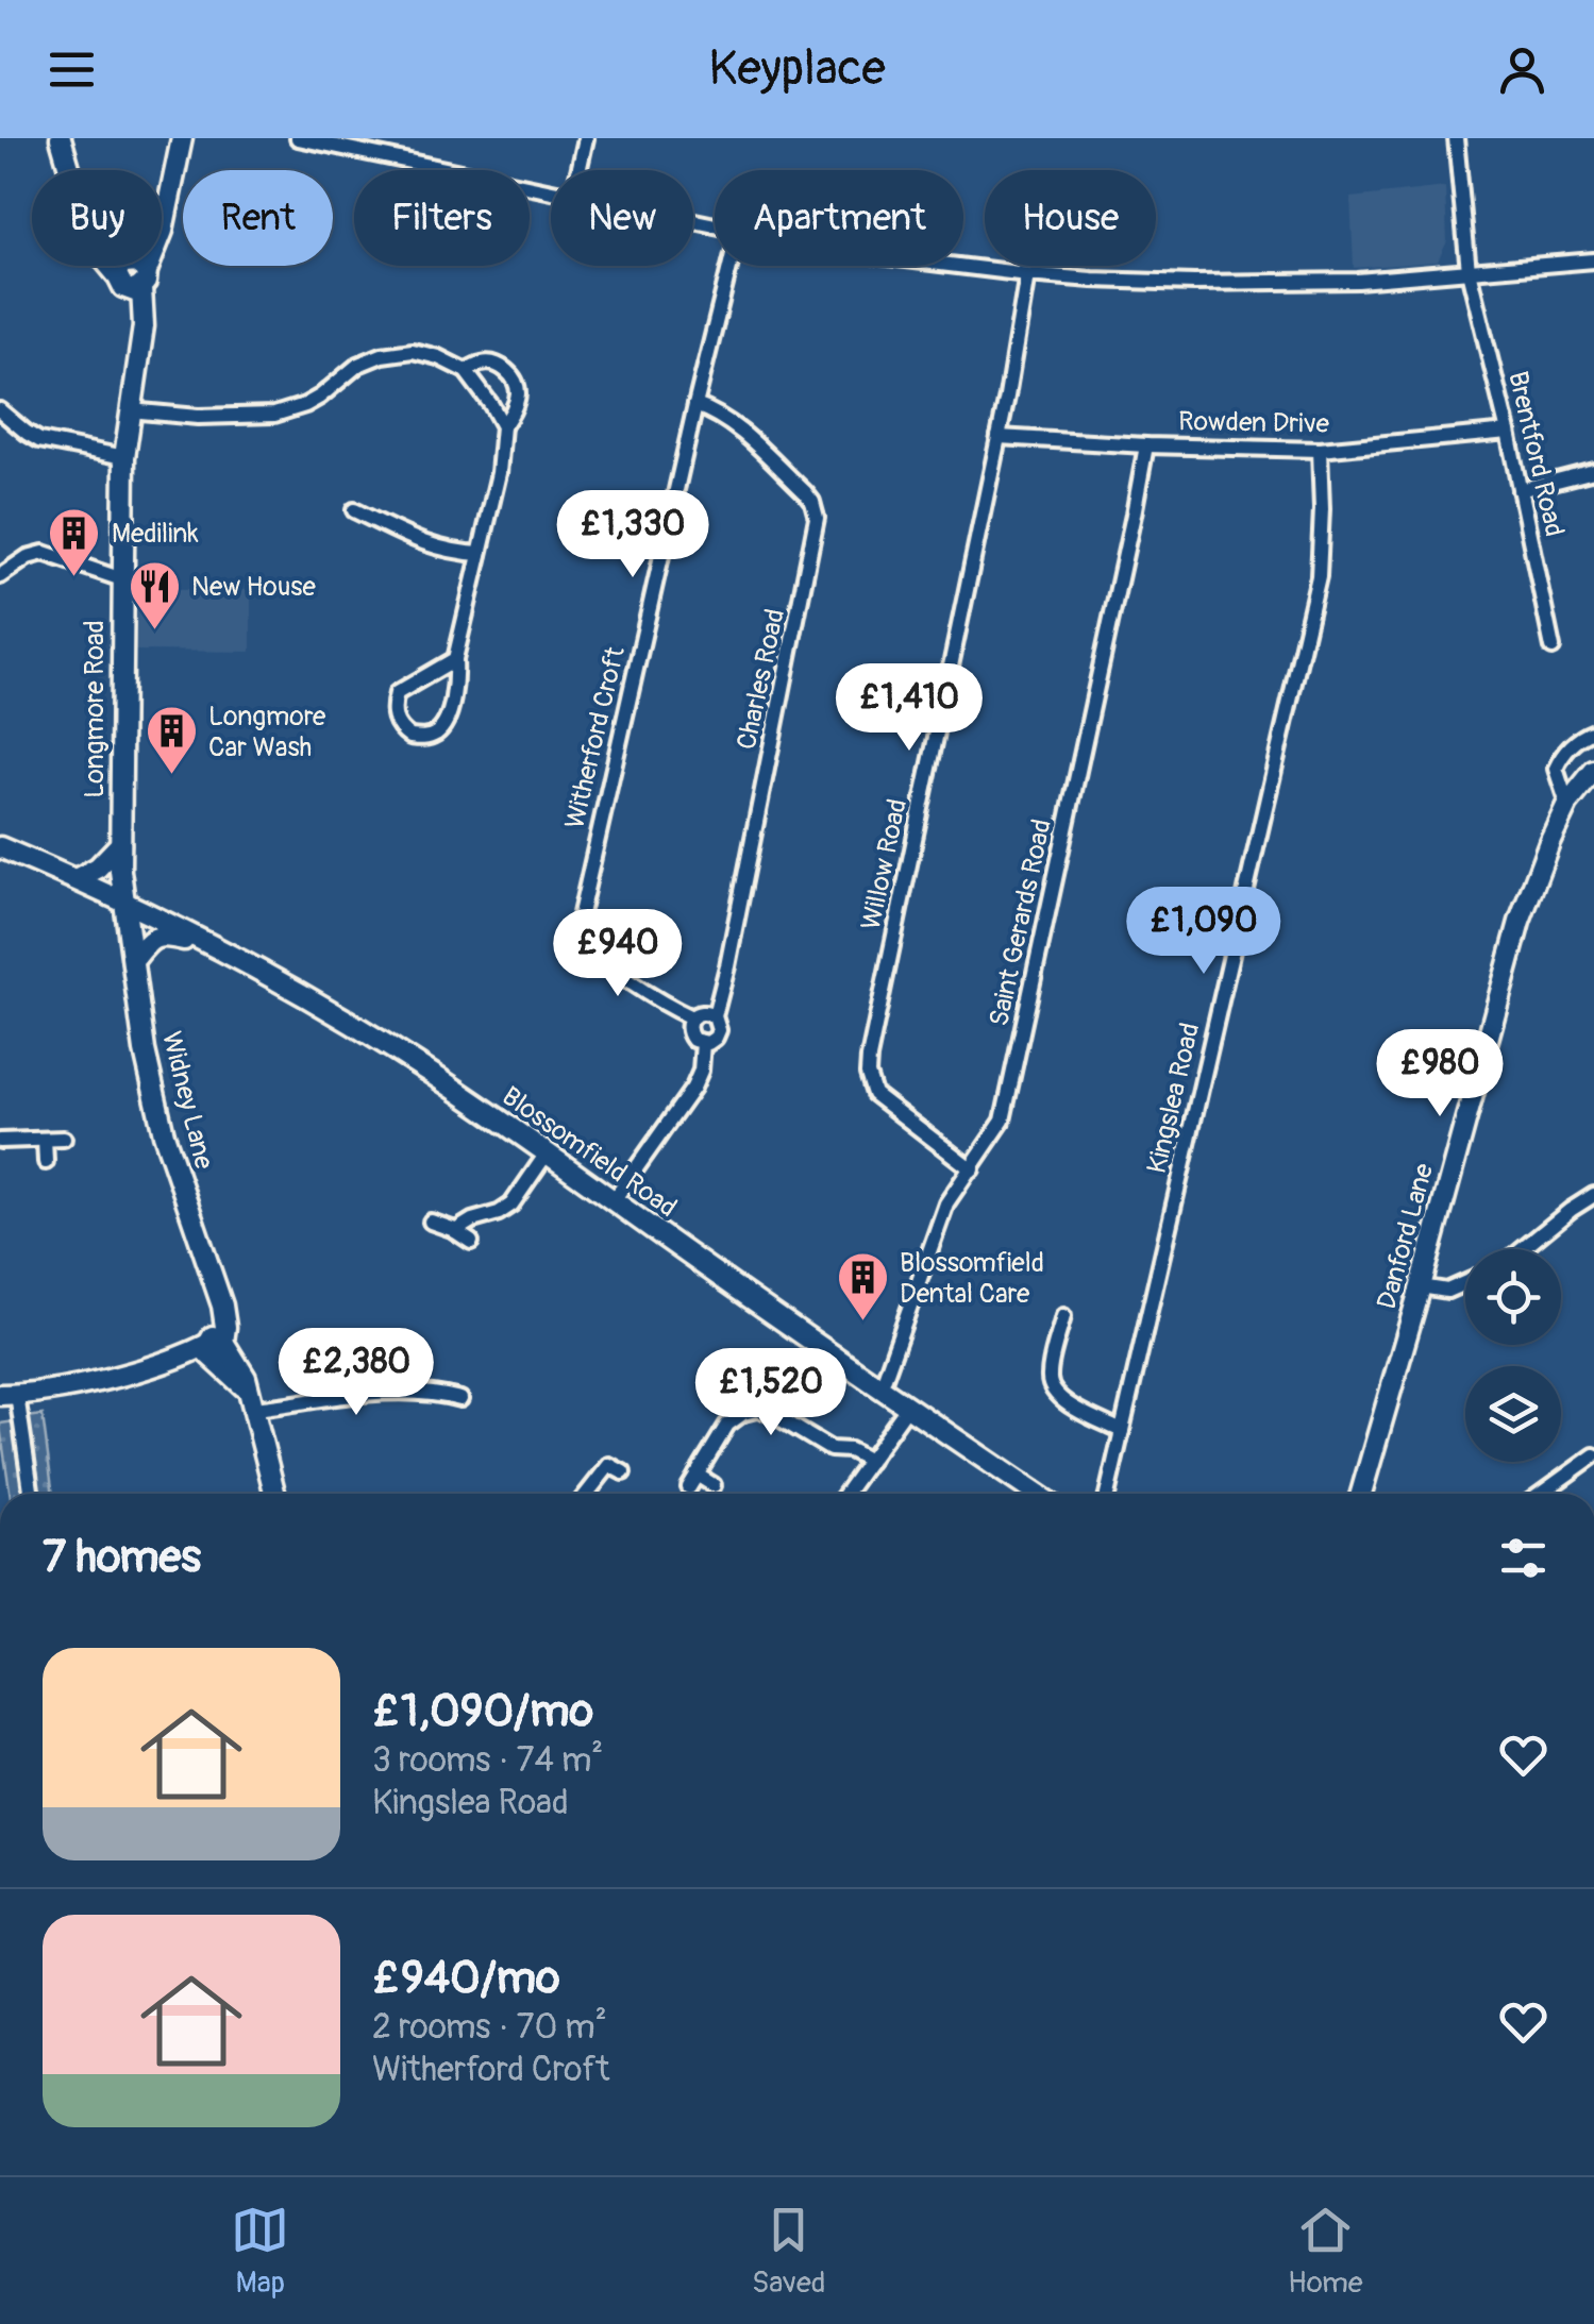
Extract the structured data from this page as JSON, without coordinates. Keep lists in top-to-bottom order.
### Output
{
  "streets": {
    "street": [
      "Rowden Drive",
      "Brentford Road",
      "Charles Road",
      "Longmore Road",
      "Witherford Croft",
      "Willow Road",
      "Saint Gerards Road",
      "Kingslea Road",
      "Widney Lane",
      "Blossomfield Road",
      "Danford Lane"
    ]
  },
  "crossings": [
    ["Rowden Drive", "Brentford Road"],
    ["Rowden Drive", "Willow Road"],
    ["Rowden Drive", "Saint Gerards Road"],
    ["Rowden Drive", "Kingslea Road"],
    ["Charles Road", "Witherford Croft"],
    ["Charles Road", "Blossomfield Road"],
    ["Longmore Road", "Widney Lane"],
    ["Longmore Road", "Blossomfield Road"],
    ["Willow Road", "Saint Gerards Road"],
    ["Saint Gerards Road", "Blossomfield Road"],
    ["Widney Lane", "Blossomfield Road"]
  ],
  "places": {
    "building": ["Medilink", "Longmore Car Wash", "Blossomfield Dental Care"],
    "restaurant": ["New House"]
  },
  "page": {
    "header": "Keyplace",
    "chip": [
      "Buy",
      "Rent",
      "Filters",
      "New",
      "Apartment",
      "House"
    ],
    "price": [
      "£1,330",
      "£1,410",
      "£1,090",
      "£940",
      "£980",
      "£2,380",
      "£1,520"
    ],
    "heading": "7 homes",
    "list": [
      {
        "name": "£1,090/mo",
        "note": "3 rooms · 74 m² · Kingslea Road"
      },
      {
        "name": "£940/mo",
        "note": "2 rooms · 70 m² · Witherford Croft"
      }
    ],
    "tabs": ["Map", "Saved", "Home"]
  }
}
